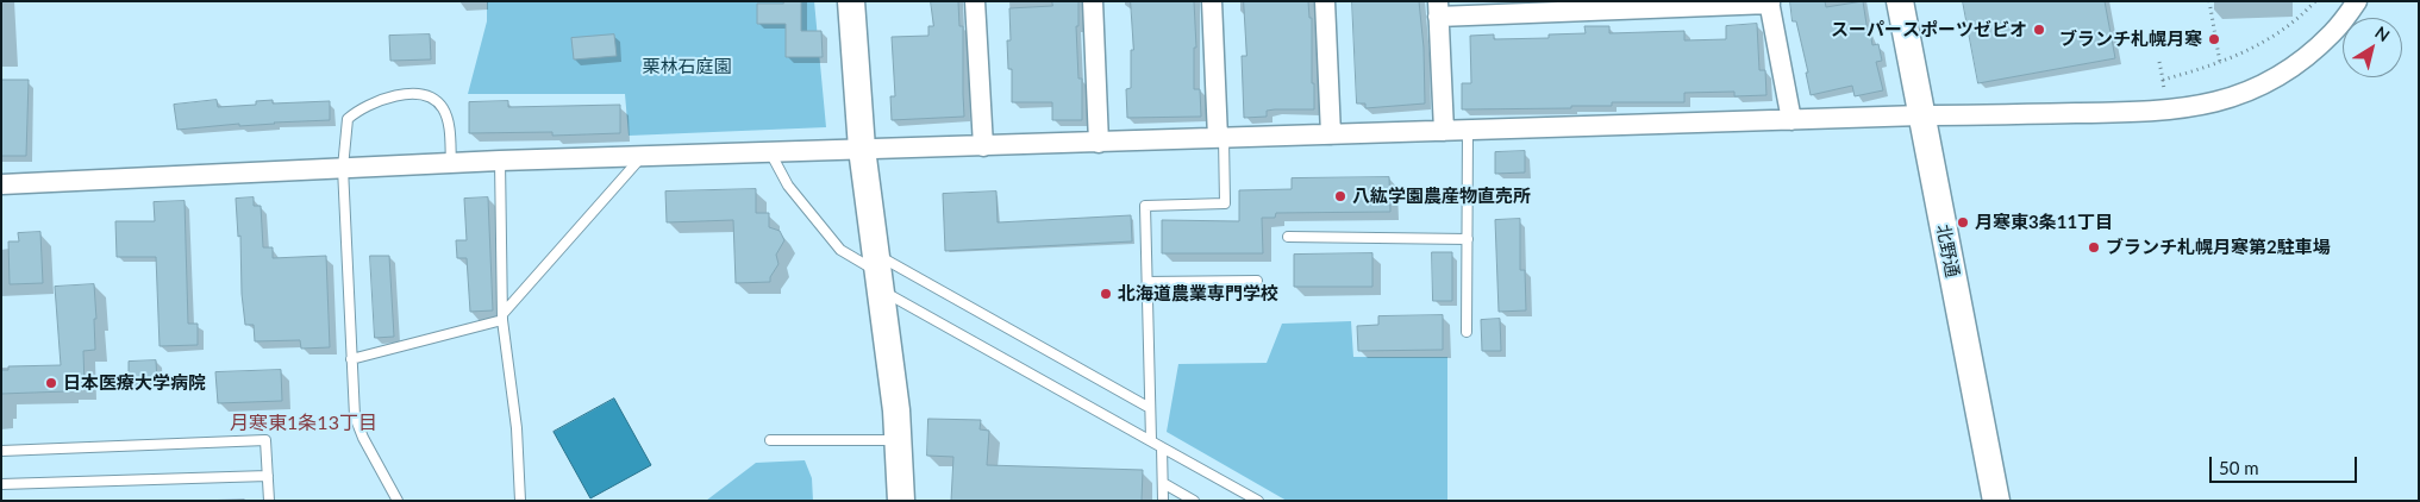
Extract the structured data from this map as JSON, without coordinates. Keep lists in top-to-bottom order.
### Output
{
  "streets": {
    "street": ["北野通"]
  },
  "districts": ["月寒東1条13丁目"],
  "parks": ["栗林石庭園"],
  "places": [
    "スーパースポーツゼビオ",
    "ブランチ札幌月寒",
    "八紘学園農産物直売所",
    "月寒東3条11丁目",
    "ブランチ札幌月寒第2駐車場",
    "北海道農業専門学校",
    "日本医療大学病院"
  ],
  "scale_bar": "50 m",
  "north": "top right"
}
